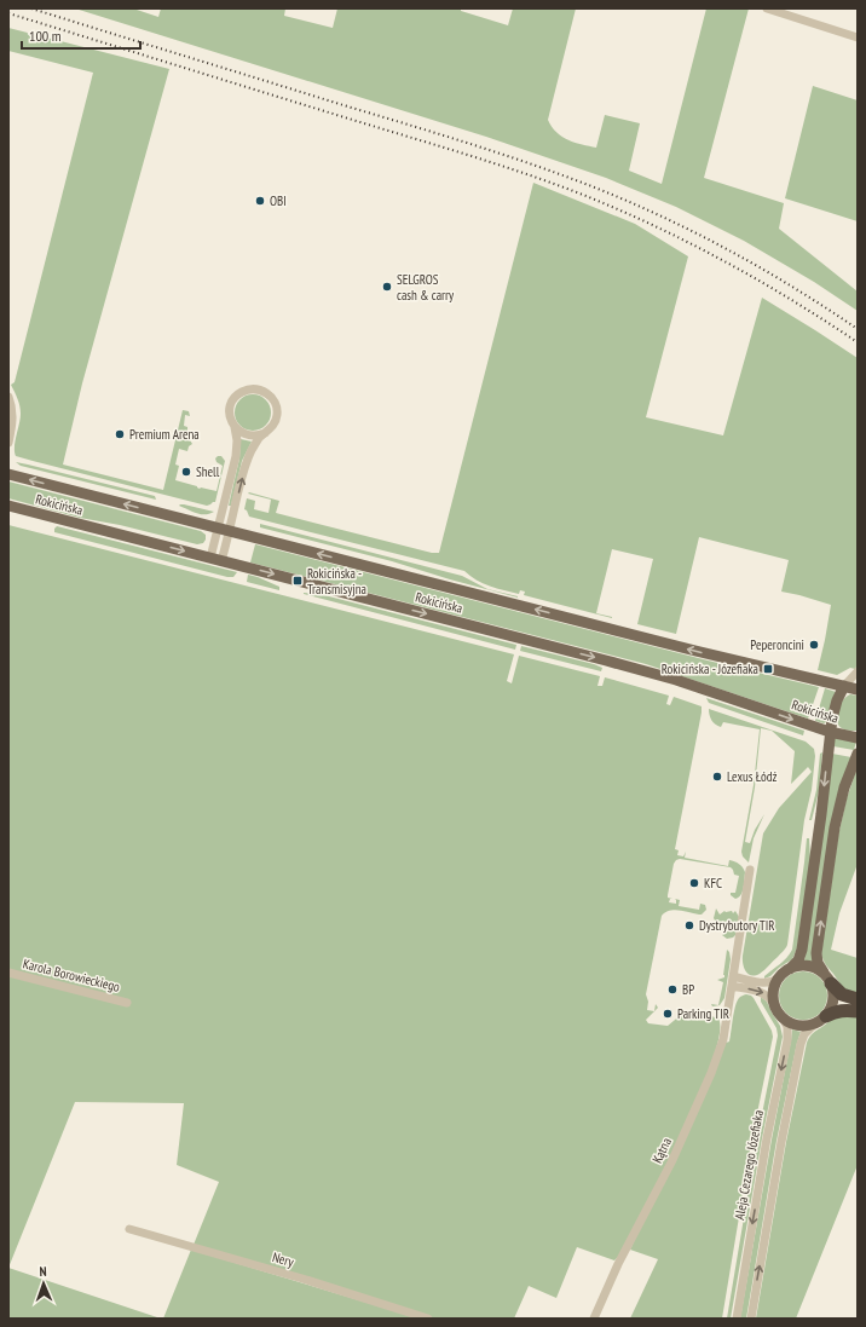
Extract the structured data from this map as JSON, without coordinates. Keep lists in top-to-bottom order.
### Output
{
  "streets": {
    "main road": ["Rokicińska"],
    "street": [
      "Karola Borowieckiego",
      "Kątna",
      "Aleja Cezarego Józefiaka",
      "Nery"
    ]
  },
  "places": {
    "other": [
      "OBI",
      "SELGROS cash & carry",
      "Premium Arena",
      "Shell",
      "Peperoncini",
      "Lexus Łódź",
      "KFC",
      "Dystrybutory TIR",
      "BP",
      "Parking TIR"
    ],
    "transit": ["Rokicińska - Transmisyjna", "Rokicińska - Józefiaka"]
  },
  "scale_bar": "100 m",
  "north": "top"
}
